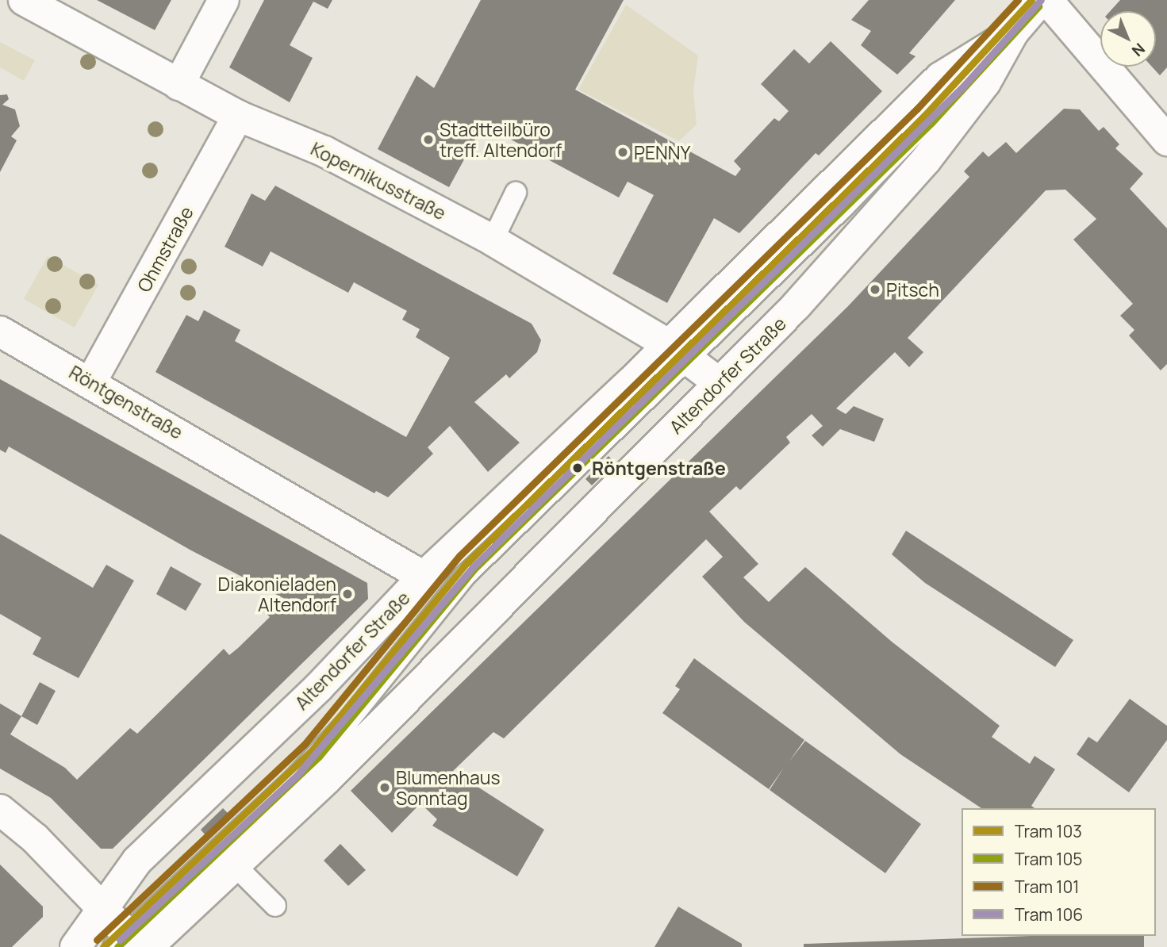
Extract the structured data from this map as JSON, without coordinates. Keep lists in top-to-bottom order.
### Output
{
  "streets": {
    "main road": [
      "Kopernikusstraße",
      "Ohmstraße",
      "Altendorfer Straße",
      "Röntgenstraße"
    ]
  },
  "crossings": [
    ["Kopernikusstraße", "Ohmstraße"],
    ["Kopernikusstraße", "Altendorfer Straße"],
    ["Ohmstraße", "Röntgenstraße"],
    ["Altendorfer Straße", "Röntgenstraße"]
  ],
  "places": [
    "Stadtteilbüro treff. Altendorf",
    "PENNY",
    "Pitsch",
    "Röntgenstraße",
    "Diakonieladen Altendorf",
    "Blumenhaus Sonntag"
  ],
  "lines": [
    "tram line 103",
    "tram line 101",
    "tram line 106",
    "tram line 105"
  ],
  "legend": [
    "Tram 103",
    "Tram 105",
    "Tram 101",
    "Tram 106"
  ],
  "north": "bottom right"
}
